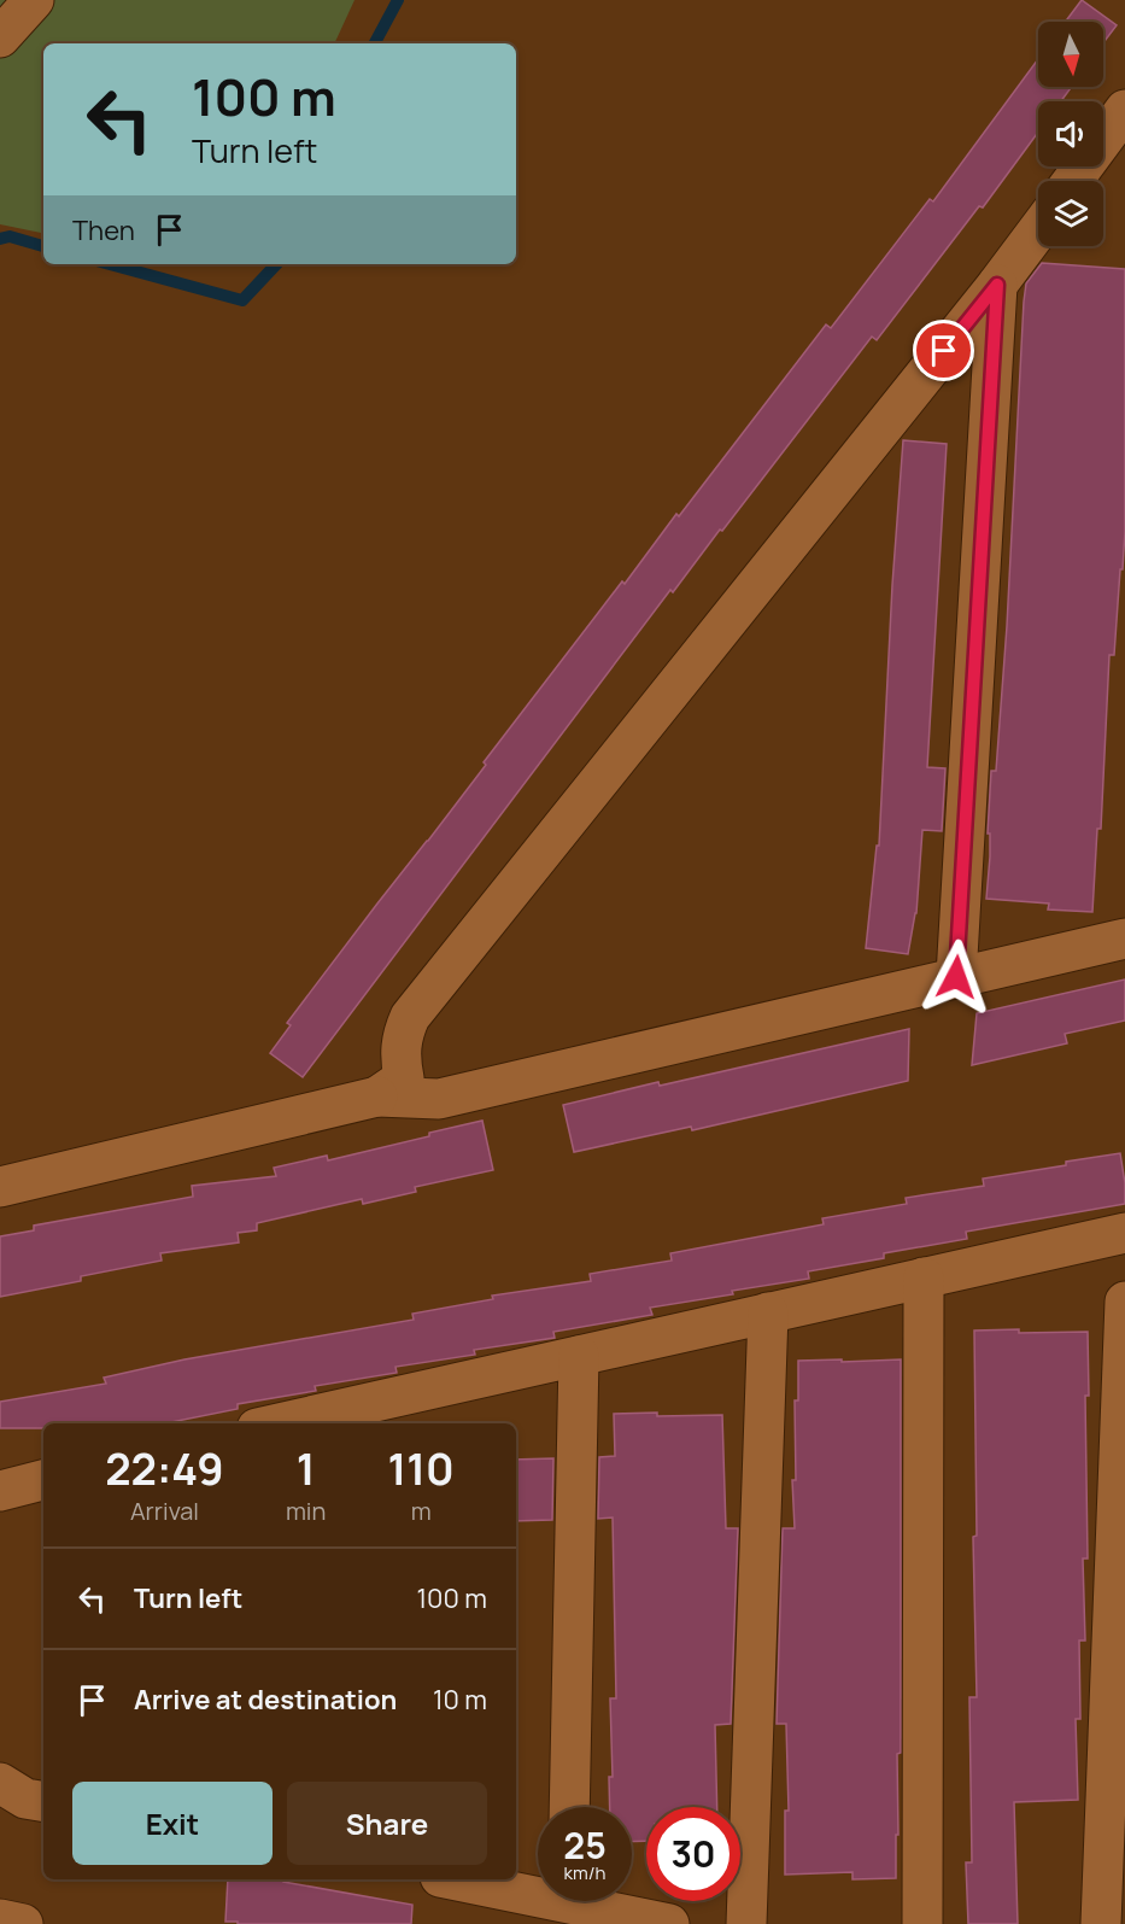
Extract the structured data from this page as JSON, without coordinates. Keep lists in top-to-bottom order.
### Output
{
  "north": "bottom",
  "page": {
    "turn": ["100 m", "Turn left"],
    "then": "Then",
    "eta": [
      "22:49",
      "Arrival",
      "1",
      "min",
      "110",
      "m"
    ],
    "list": [
      {
        "name": "Turn left",
        "value": "100 m"
      },
      {
        "name": "Arrive at destination",
        "value": "10 m"
      }
    ],
    "buttons": ["Exit", "Share"],
    "speed": "25 km/h",
    "limit": "30"
  }
}
